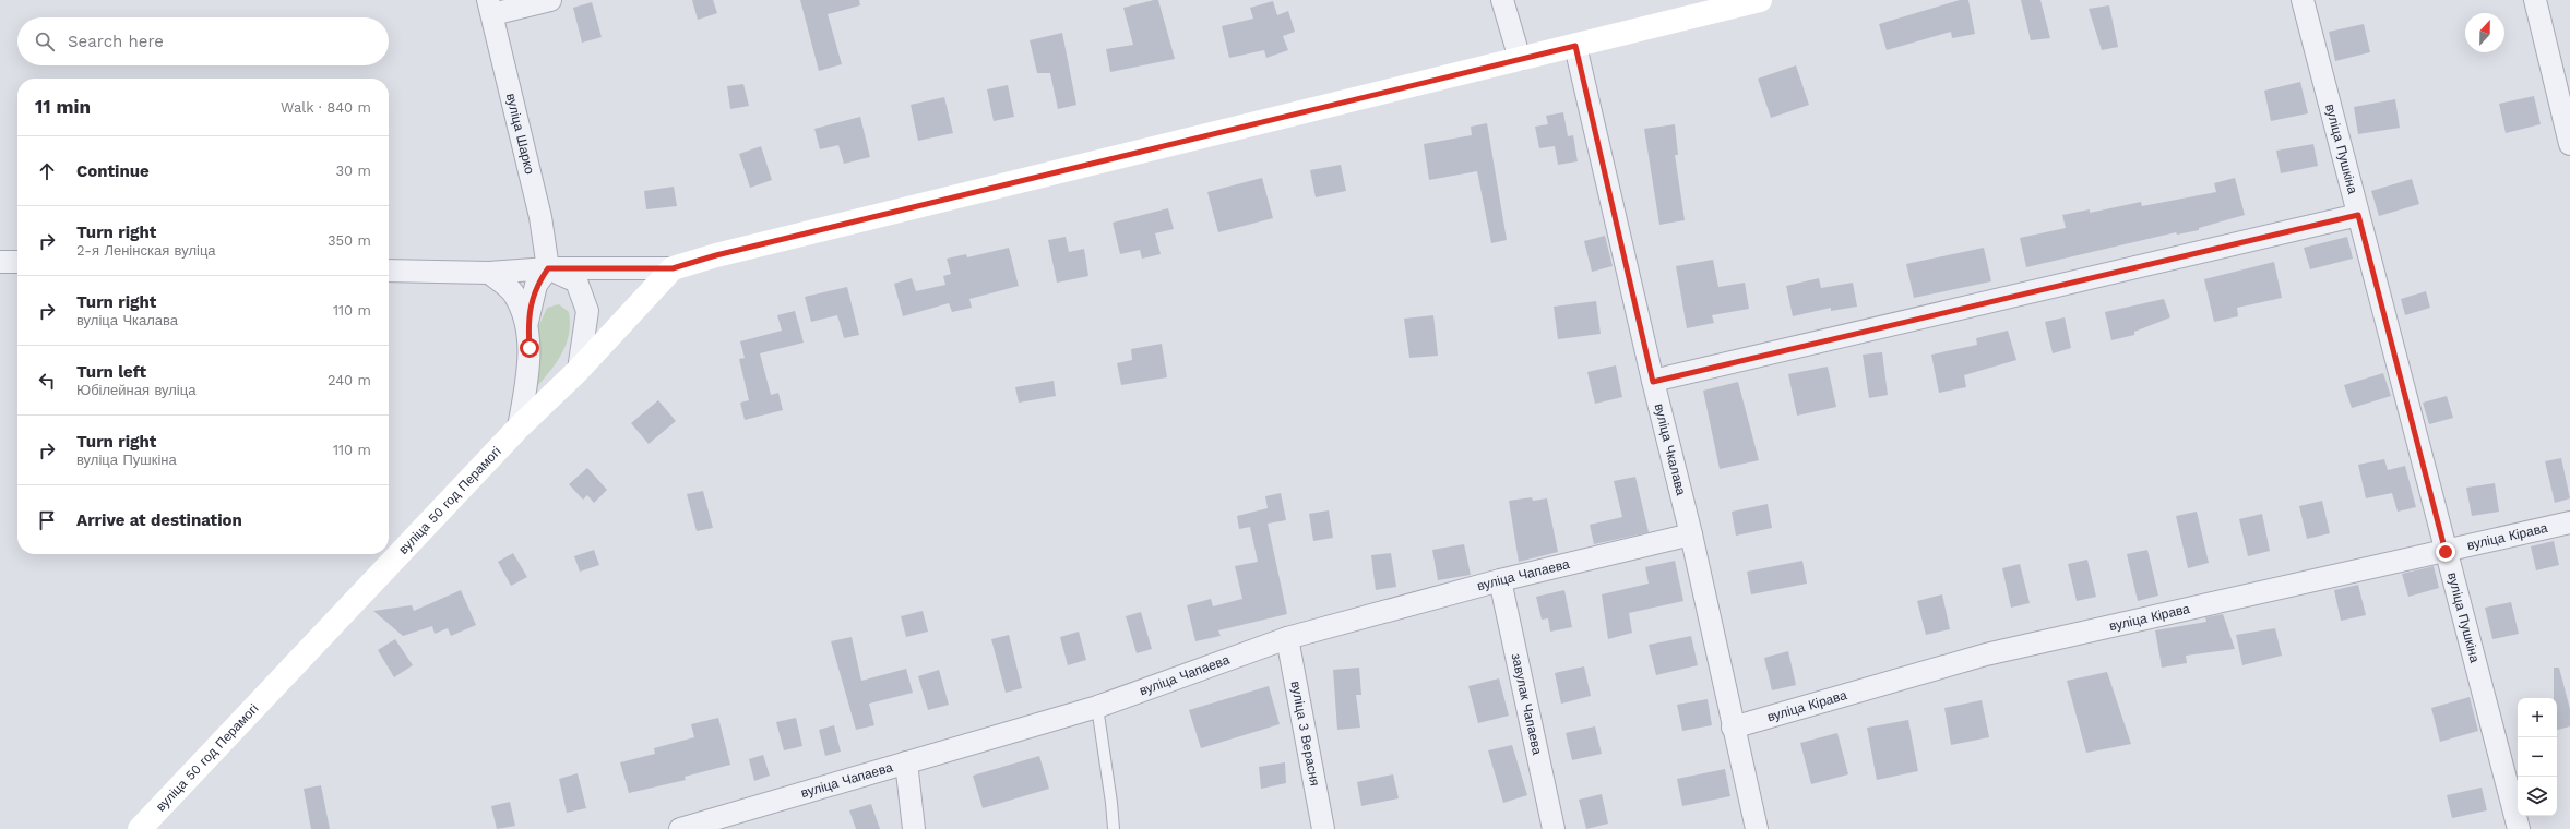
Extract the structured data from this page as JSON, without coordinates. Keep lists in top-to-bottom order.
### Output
{
  "streets": {
    "main road": ["вуліца 50 год Перамогі"],
    "street": [
      "вуліца Шарко",
      "вуліца Пушкіна",
      "вуліца Чкалава",
      "вуліца Кірава",
      "вуліца Чапаева",
      "завулак Чапаева",
      "вуліца 3 Верасня"
    ]
  },
  "crossings": [
    ["вуліца Пушкіна", "вуліца Кірава"],
    ["вуліца Чкалава", "вуліца Кірава"],
    ["вуліца Чкалава", "вуліца Чапаева"],
    ["вуліца Чапаева", "завулак Чапаева"],
    ["вуліца Чапаева", "вуліца 3 Верасня"]
  ],
  "north": "top",
  "page": {
    "search": "Search here",
    "heading": ["11 min", "Walk · 840 m"],
    "list": [
      ["Continue", "30 m"],
      ["Turn right", "2-я Ленінская вуліца", "350 m"],
      ["Turn right", "вуліца Чкалава", "110 m"],
      ["Turn left", "Юбілейная вуліца", "240 m"],
      ["Turn right", "вуліца Пушкіна", "110 m"],
      "Arrive at destination"
    ],
    "map_buttons": ["+", "−"]
  }
}
